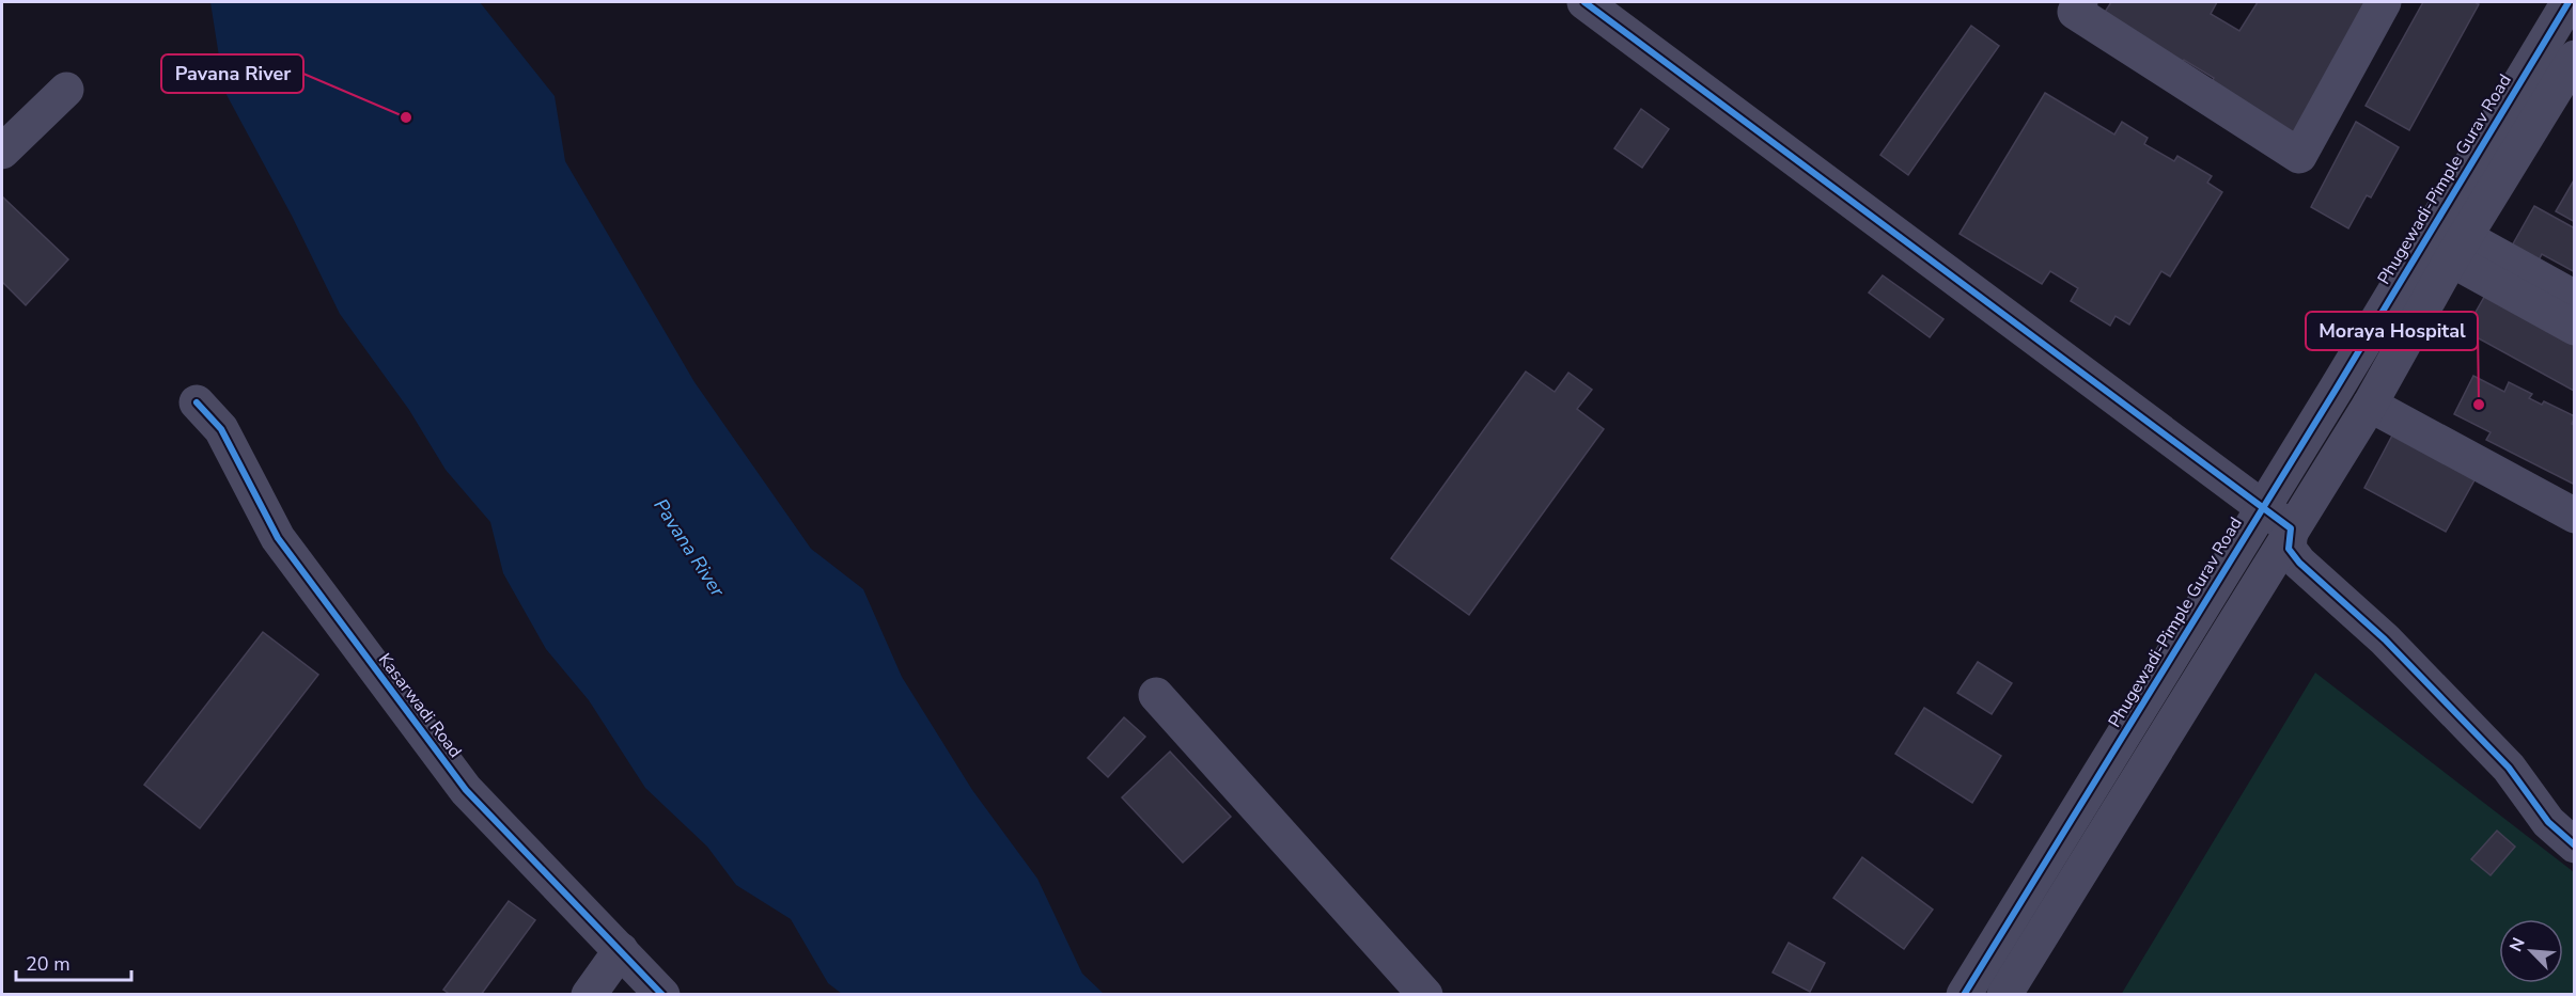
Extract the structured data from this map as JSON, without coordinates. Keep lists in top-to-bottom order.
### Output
{
  "streets": {
    "street": ["Phugewadi-Pimple Gurav Road", "Kasarwadi Road"]
  },
  "water": ["Pavana River"],
  "places": ["Pavana River", "Moraya Hospital"],
  "scale_bar": "20 m",
  "north": "top left"
}
